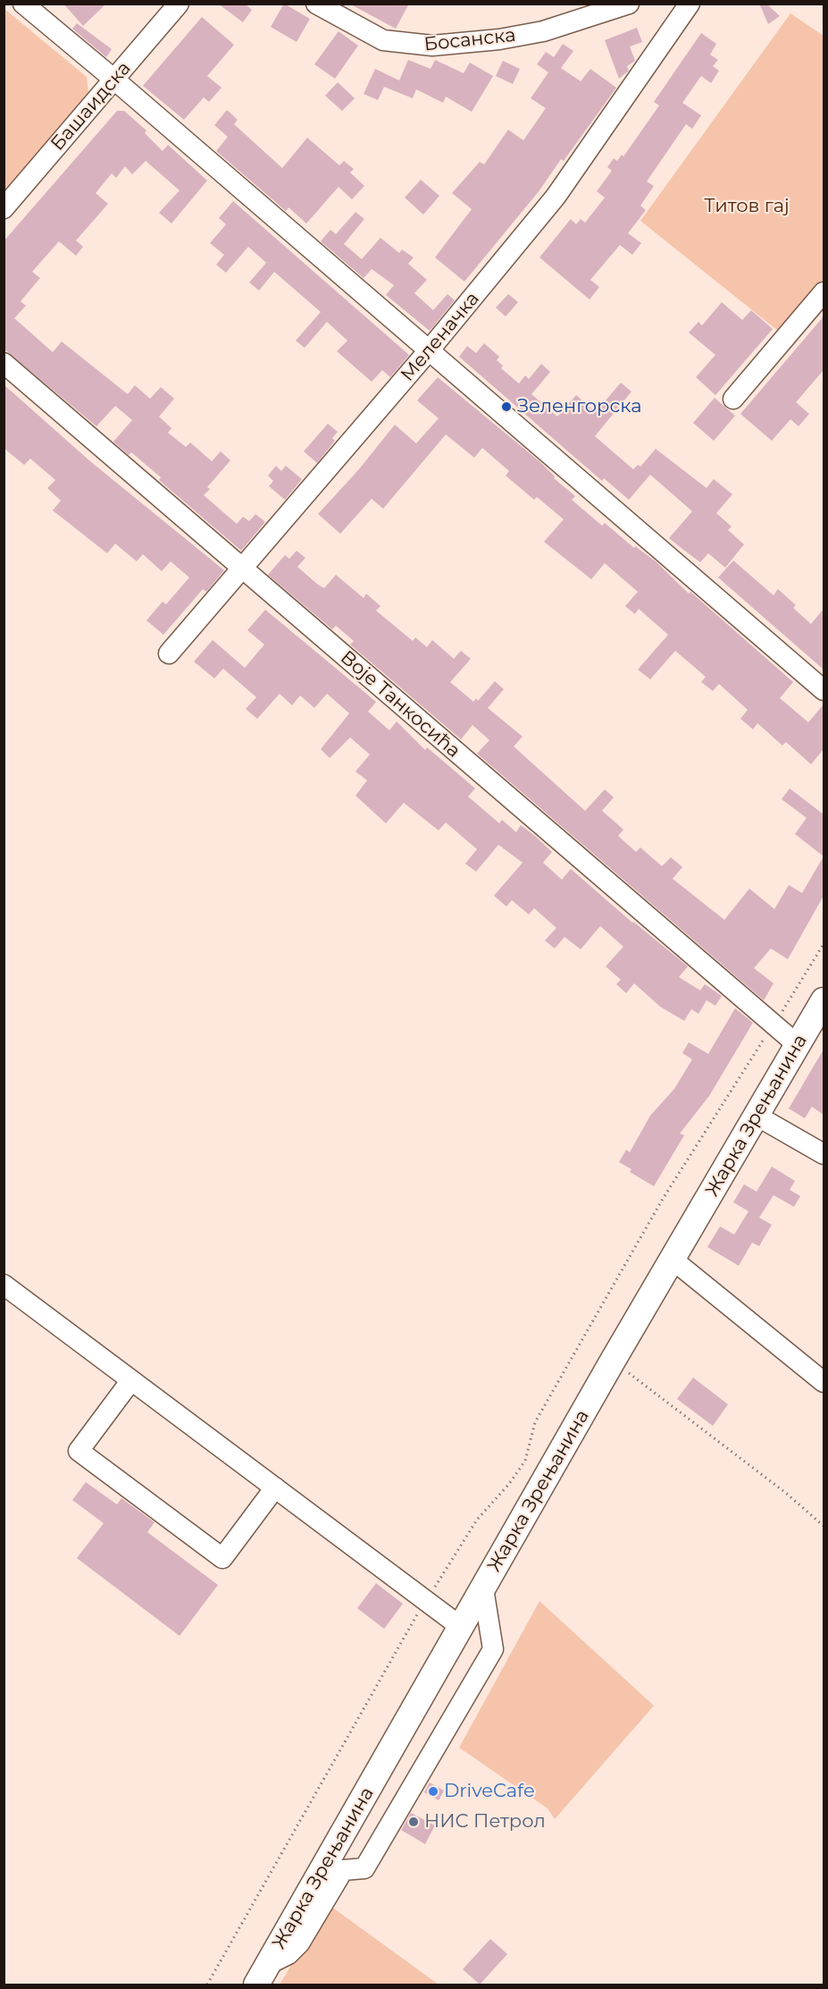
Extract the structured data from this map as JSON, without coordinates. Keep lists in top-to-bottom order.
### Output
{
  "streets": {
    "main road": ["Жарка Зрењанина"],
    "street": [
      "Босанска",
      "Башаидска",
      "Меленачка",
      "Воје Танкосића"
    ]
  },
  "crossings": [
    ["Меленачка", "Воје Танкосића"],
    ["Воје Танкосића", "Жарка Зрењанина"]
  ],
  "parks": ["Титов гај"],
  "places": ["Зеленгорска", "DriveCafe", "НИС Петрол"]
}
